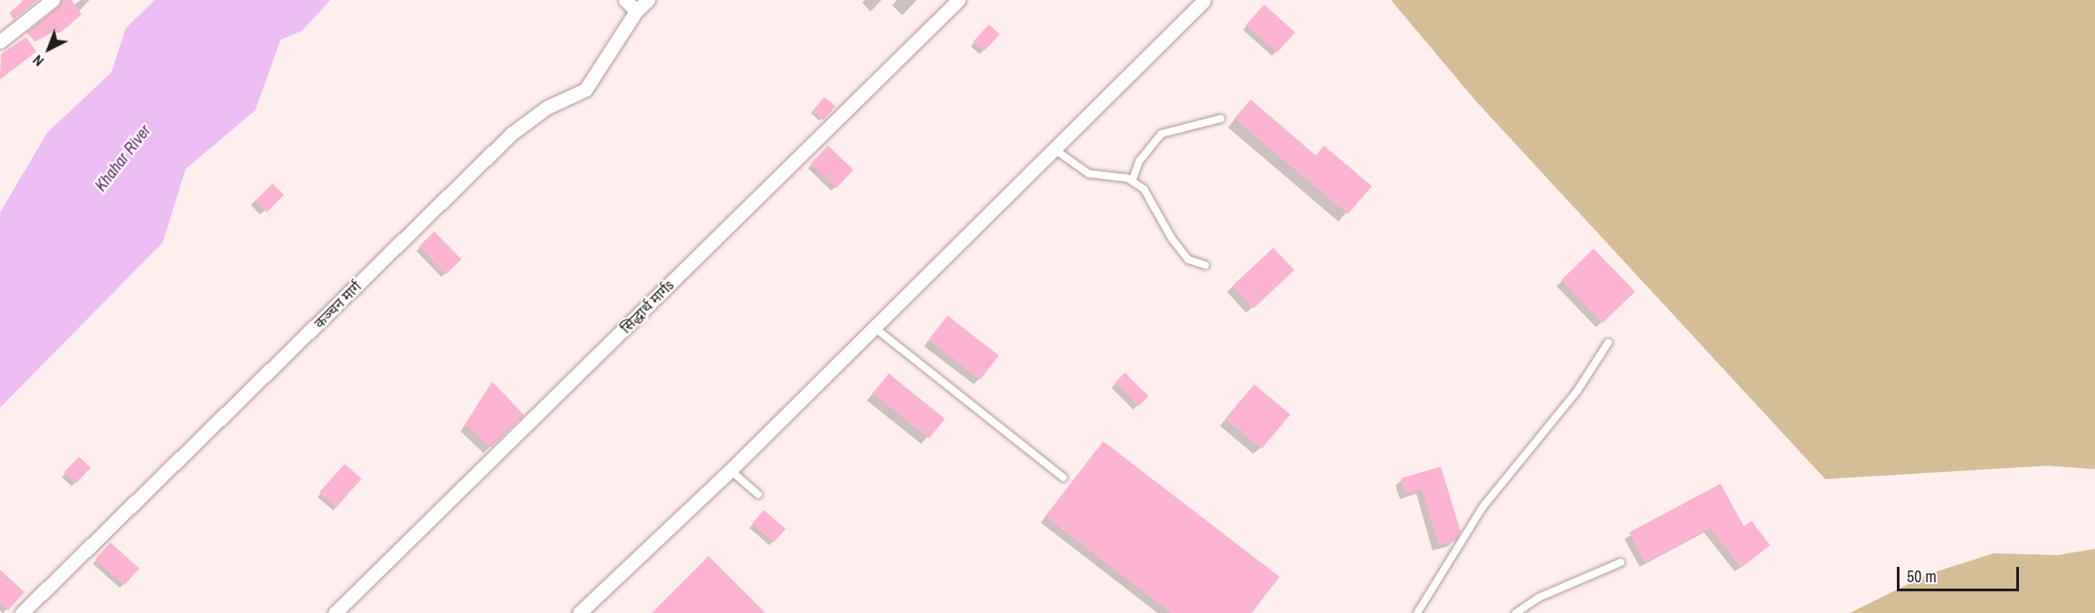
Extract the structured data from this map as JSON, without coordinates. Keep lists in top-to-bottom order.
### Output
{
  "streets": {
    "street": ["कञ्चन मार्ग", "सिद्धार्थ मार्गs"]
  },
  "water": ["Khahar River"],
  "scale_bar": "50 m",
  "north": "bottom left"
}
